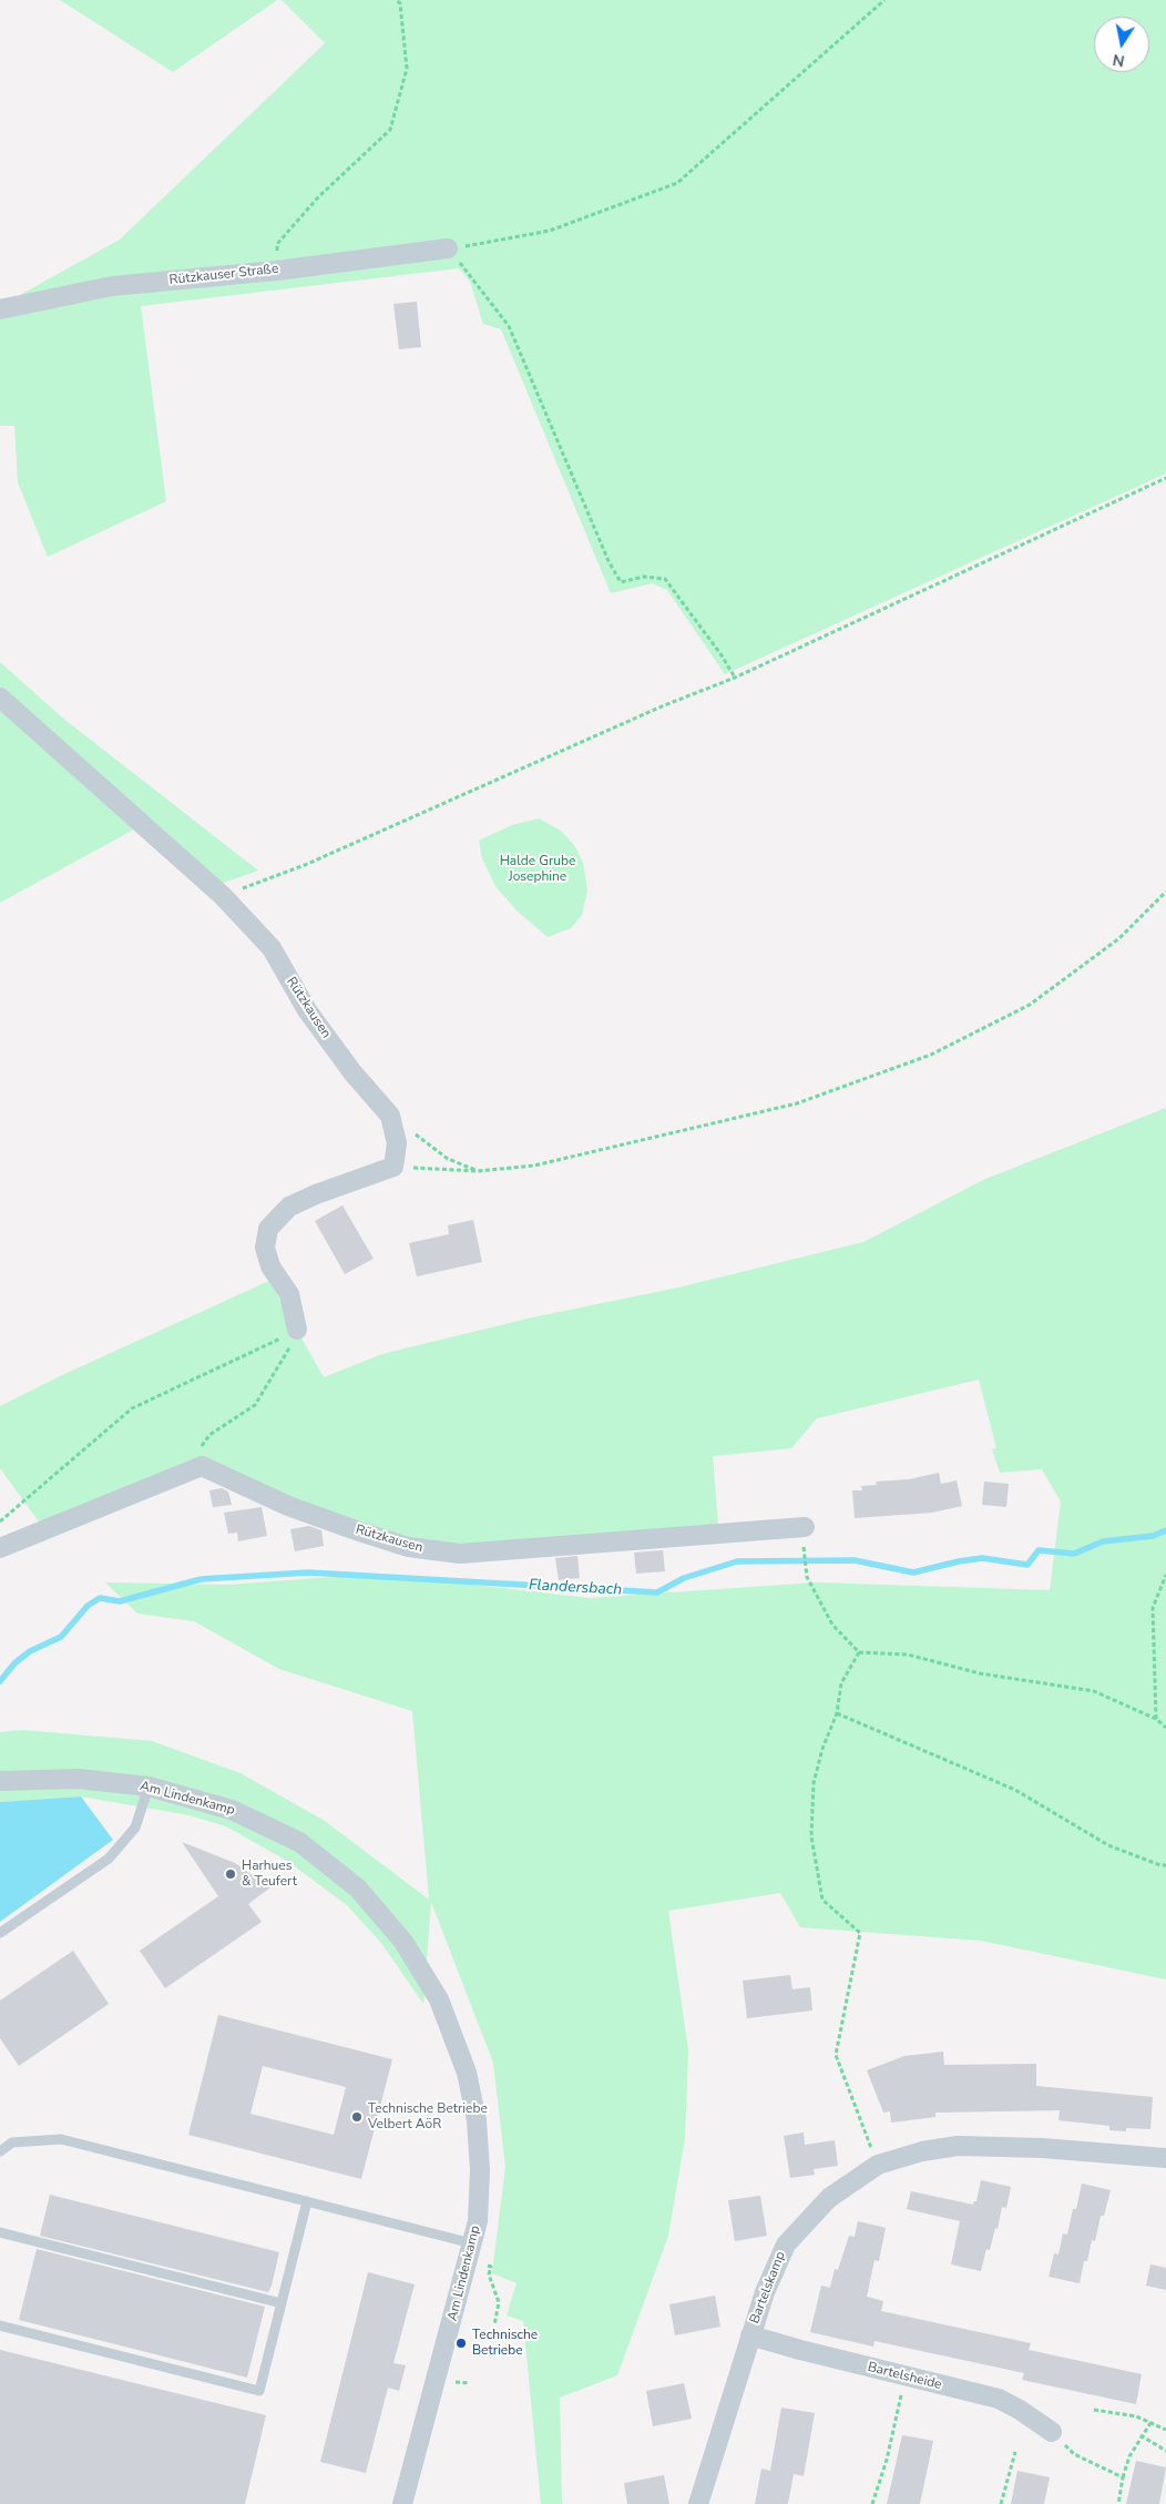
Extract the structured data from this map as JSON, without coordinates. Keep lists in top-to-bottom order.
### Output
{
  "streets": {
    "street": [
      "Rützkauser Straße",
      "Rützkausen",
      "Am Lindenkamp",
      "Bartelskamp",
      "Bartelsheide"
    ]
  },
  "crossings": [
    ["Bartelskamp", "Bartelsheide"]
  ],
  "water": ["Flandersbach"],
  "parks": ["Halde Grube Josephine"],
  "places": ["Harhues & Teufert", "Technische Betriebe Velbert AöR", "Technische Betriebe"],
  "north": "bottom"
}
